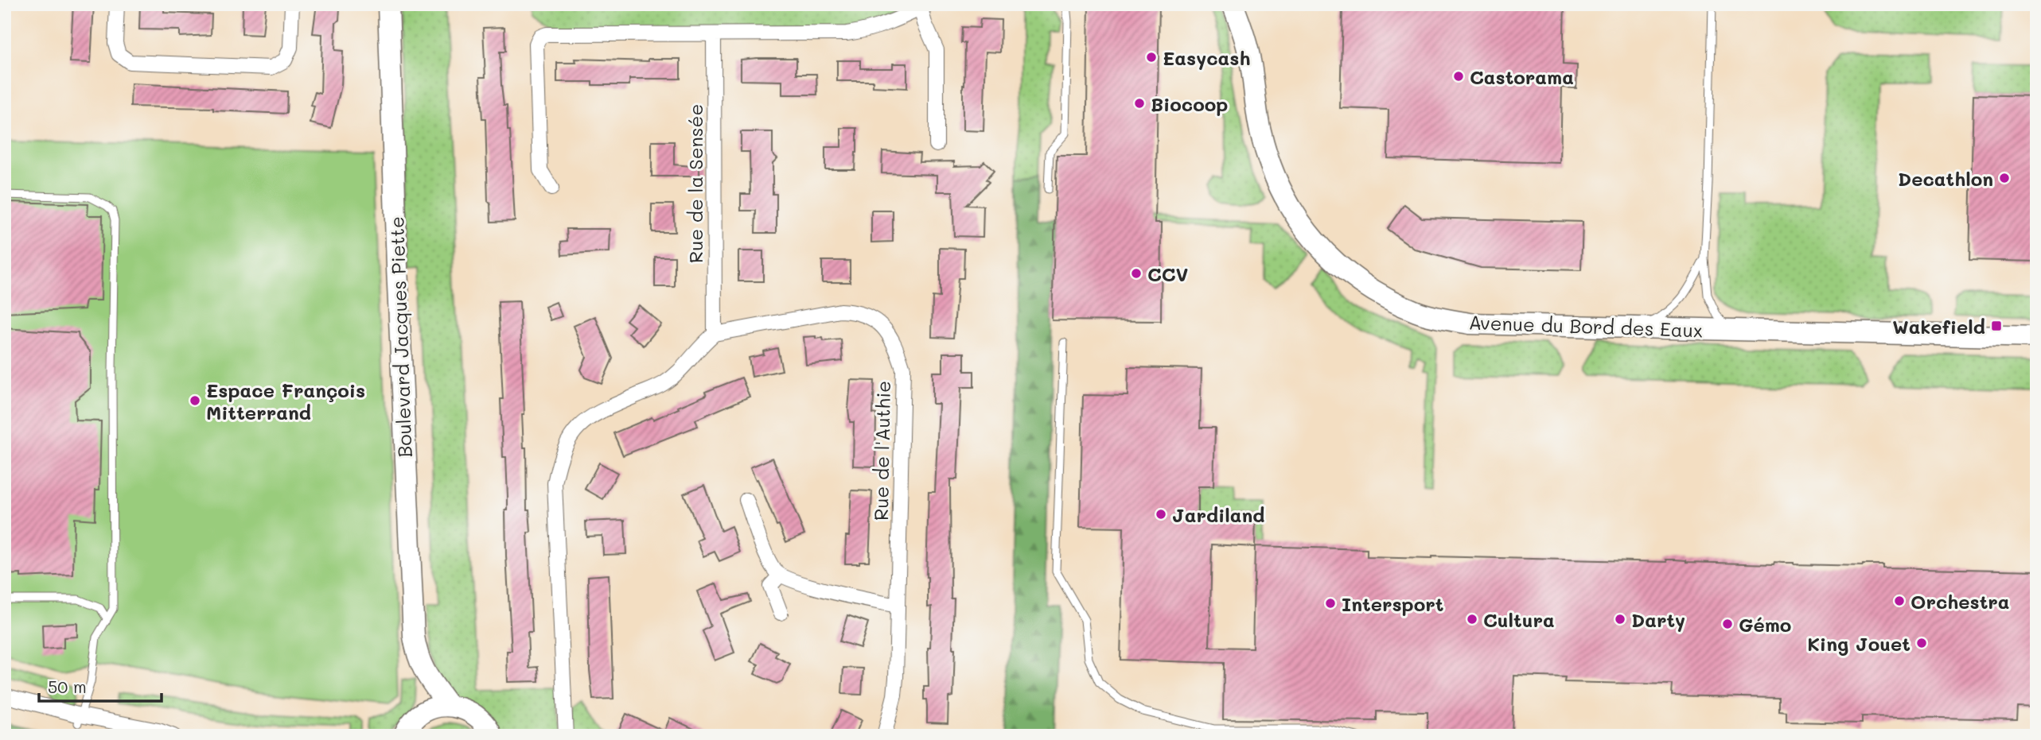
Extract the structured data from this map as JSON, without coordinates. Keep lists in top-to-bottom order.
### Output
{
  "streets": {
    "street": [
      "Rue de la Sensée",
      "Avenue du Bord des Eaux",
      "Boulevard Jacques Piette",
      "Rue de l'Authie"
    ]
  },
  "crossings": [
    ["Rue de la Sensée", "Rue de l'Authie"]
  ],
  "places": {
    "other": [
      "Easycash",
      "Castorama",
      "Biocoop",
      "Decathlon",
      "CCV",
      "Espace François Mitterrand",
      "Jardiland",
      "Orchestra",
      "Intersport",
      "Cultura",
      "Darty",
      "Gémo",
      "King Jouet"
    ],
    "transit": ["Wakefield"]
  },
  "scale_bar": "50 m"
}
